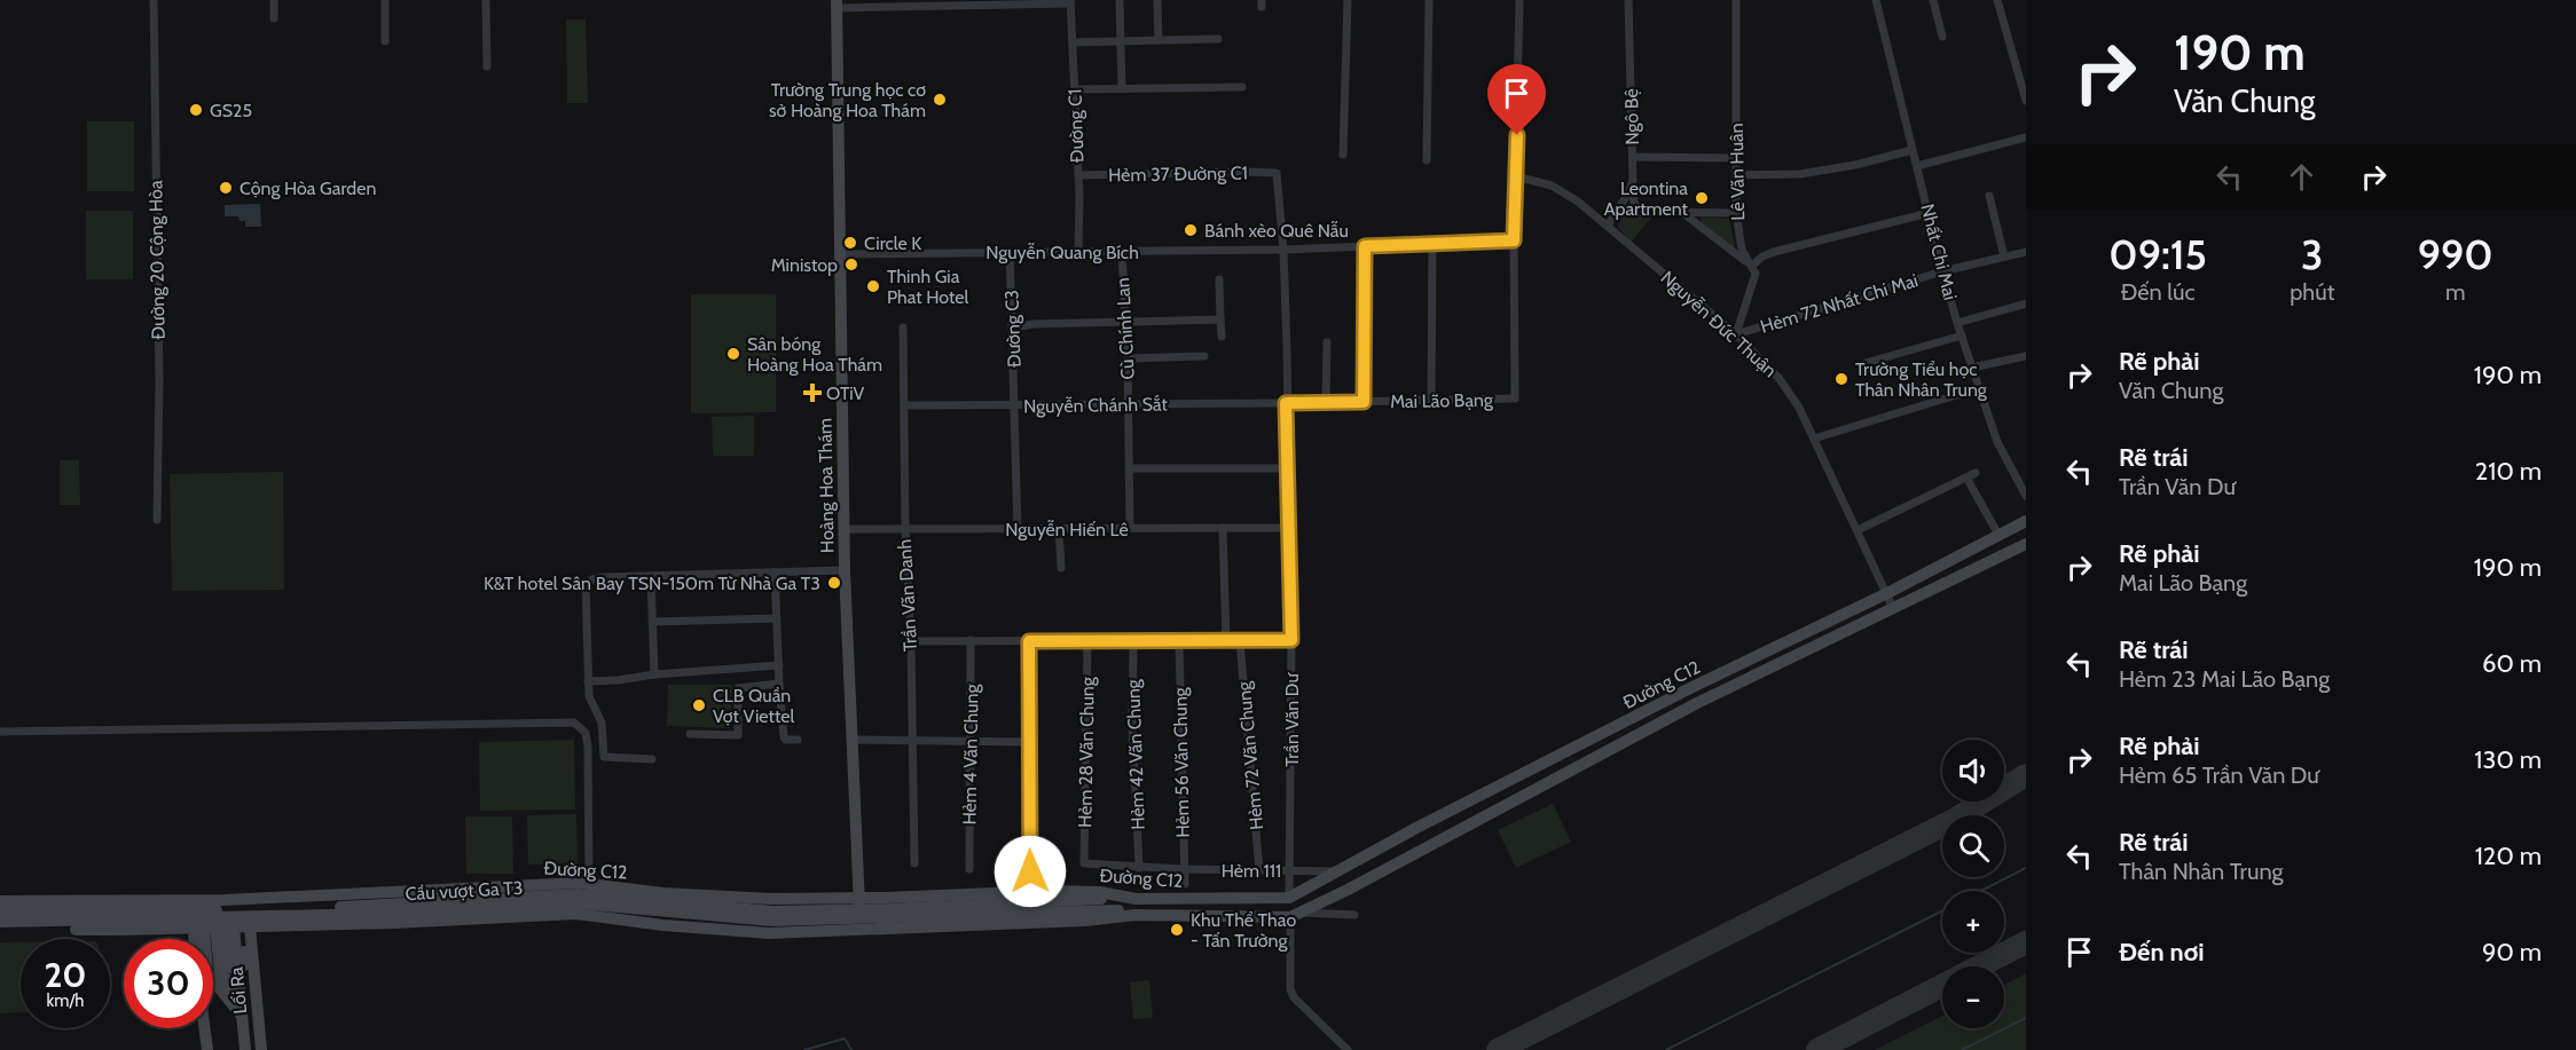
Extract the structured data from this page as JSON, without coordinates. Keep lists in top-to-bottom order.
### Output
{
  "streets": {
    "main road": [
      "Hoàng Hoa Thám",
      "Đường C12",
      "Cầu vượt Ga T3",
      "Lối Ra"
    ],
    "street": [
      "Ngô Bệ",
      "Đường C1",
      "Lê Văn Huân",
      "Hẻm 37 Đường C1",
      "Nguyễn Quang Bích",
      "Nhất Chi Mai",
      "Đường 20 Cộng Hòa",
      "Hẻm 72 Nhất Chi Mai",
      "Nguyễn Đức Thuận",
      "Đường C3",
      "Cù Chính Lan",
      "Mai Lão Bạng",
      "Nguyễn Chánh Sắt",
      "Nguyễn Hiến Lê",
      "Trần Văn Danh",
      "Trần Văn Dư",
      "Hẻm 28 Văn Chung",
      "Hẻm 4 Văn Chung",
      "Hẻm 42 Văn Chung",
      "Hẻm 72 Văn Chung",
      "Hẻm 56 Văn Chung",
      "Hẻm 111"
    ]
  },
  "crossings": [
    ["Ngô Bệ", "Nguyễn Đức Thuận"],
    ["Đường C1", "Hẻm 37 Đường C1"],
    ["Đường C1", "Nguyễn Quang Bích"],
    ["Lê Văn Huân", "Hẻm 72 Nhất Chi Mai"],
    ["Lê Văn Huân", "Nguyễn Đức Thuận"],
    ["Hẻm 37 Đường C1", "Trần Văn Dư"],
    ["Nguyễn Quang Bích", "Đường C3"],
    ["Nguyễn Quang Bích", "Cù Chính Lan"],
    ["Nguyễn Quang Bích", "Mai Lão Bạng"],
    ["Nguyễn Quang Bích", "Hoàng Hoa Thám"],
    ["Nguyễn Quang Bích", "Trần Văn Dư"],
    ["Nhất Chi Mai", "Hẻm 72 Nhất Chi Mai"],
    ["Hẻm 72 Nhất Chi Mai", "Nguyễn Đức Thuận"],
    ["Nguyễn Đức Thuận", "Đường C12"],
    ["Đường C3", "Nguyễn Chánh Sắt"],
    ["Đường C3", "Nguyễn Hiến Lê"],
    ["Cù Chính Lan", "Nguyễn Chánh Sắt"],
    ["Cù Chính Lan", "Nguyễn Hiến Lê"],
    ["Mai Lão Bạng", "Nguyễn Chánh Sắt"],
    ["Mai Lão Bạng", "Trần Văn Dư"],
    ["Nguyễn Chánh Sắt", "Trần Văn Danh"],
    ["Nguyễn Chánh Sắt", "Trần Văn Dư"],
    ["Hoàng Hoa Thám", "Nguyễn Hiến Lê"],
    ["Hoàng Hoa Thám", "Đường C12"],
    ["Nguyễn Hiến Lê", "Trần Văn Danh"],
    ["Nguyễn Hiến Lê", "Trần Văn Dư"],
    ["Đường C12", "Trần Văn Dư"],
    ["Đường C12", "Hẻm 111"],
    ["Đường C12", "Cầu vượt Ga T3"],
    ["Đường C12", "Lối Ra"],
    ["Trần Văn Dư", "Hẻm 111"],
    ["Hẻm 28 Văn Chung", "Hẻm 111"],
    ["Hẻm 42 Văn Chung", "Hẻm 111"],
    ["Hẻm 72 Văn Chung", "Hẻm 111"],
    ["Hẻm 56 Văn Chung", "Hẻm 111"]
  ],
  "places": {
    "other": [
      "Trường Trung học cơ sở Hoàng Hoa Thám",
      "GS25",
      "Cộng Hòa Garden",
      "Leontina Apartment",
      "Bánh xèo Quê Nẫu",
      "Circle K",
      "Ministop",
      "Thinh Gia Phat Hotel",
      "Sân bóng Hoàng Hoa Thám",
      "Trường Tiểu học Thân Nhân Trung",
      "K&T hotel Sân Bay TSN-150m Từ Nhà Ga T3",
      "CLB Quần Vợt Viettel",
      "Khu Thể Thao - Tấn Trường"
    ],
    "health": ["OTiV"]
  },
  "page": {
    "turn": ["190 m", "Văn Chung"],
    "eta": [
      "09:15",
      "Đến lúc",
      "3",
      "phút",
      "990",
      "m"
    ],
    "list": [
      {
        "name": "Rẽ phải",
        "note": "Văn Chung",
        "value": "190 m"
      },
      {
        "name": "Rẽ trái",
        "note": "Trần Văn Dư",
        "value": "210 m"
      },
      {
        "name": "Rẽ phải",
        "note": "Mai Lão Bạng",
        "value": "190 m"
      },
      {
        "name": "Rẽ trái",
        "note": "Hẻm 23 Mai Lão Bạng",
        "value": "60 m"
      },
      {
        "name": "Rẽ phải",
        "note": "Hẻm 65 Trần Văn Dư",
        "value": "130 m"
      },
      {
        "name": "Rẽ trái",
        "note": "Thân Nhân Trung",
        "value": "120 m"
      },
      {
        "name": "Đến nơi",
        "value": "90 m"
      }
    ],
    "map_buttons": ["+", "−"],
    "speed": "20 km/h",
    "limit": "30"
  }
}
